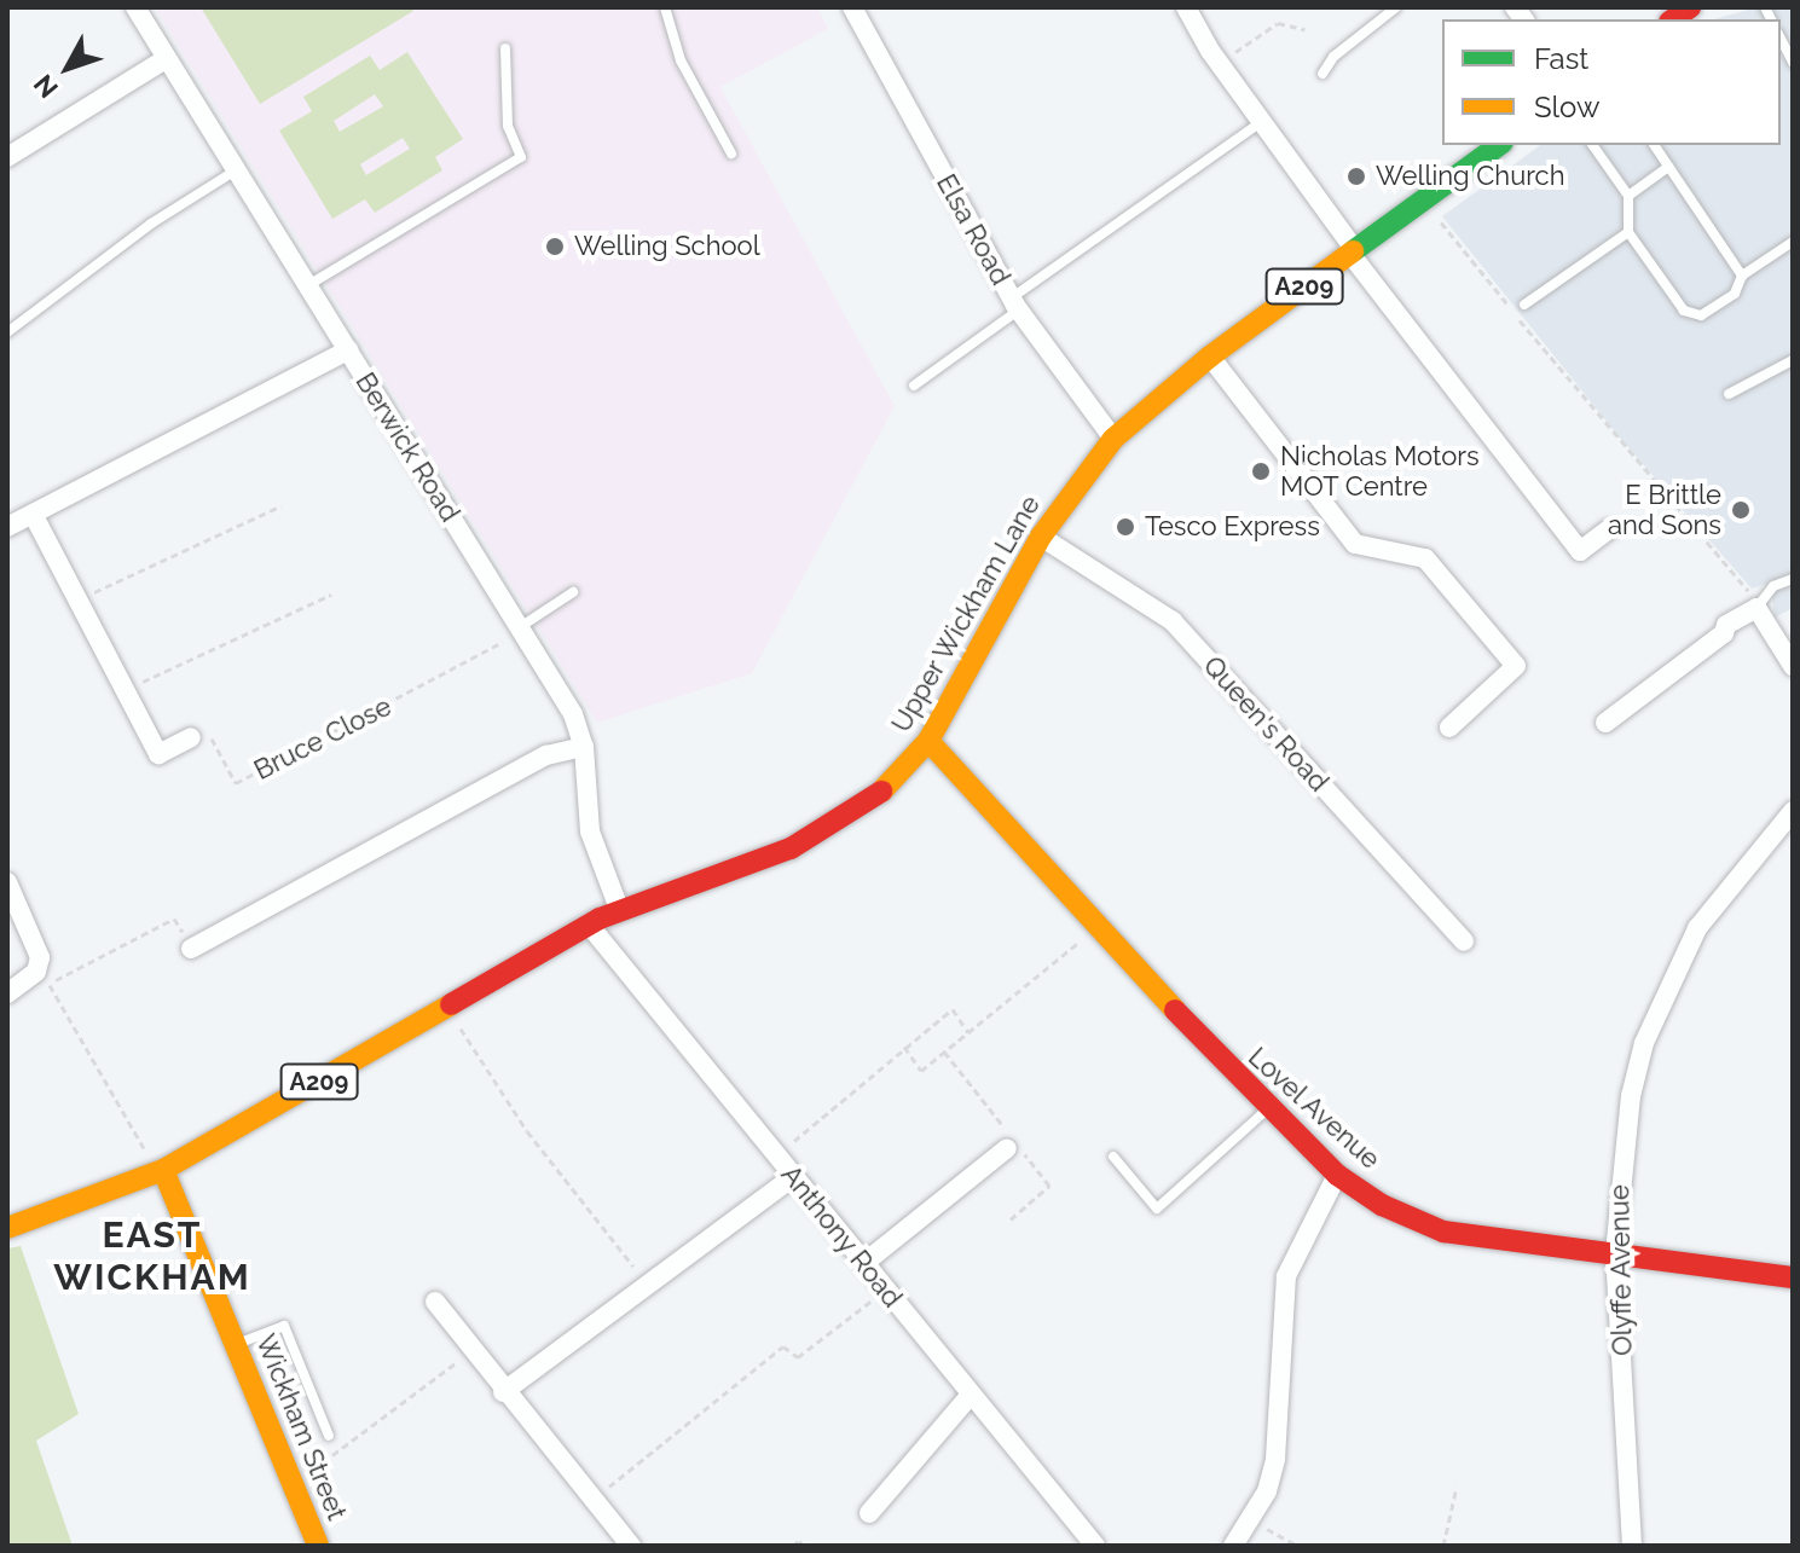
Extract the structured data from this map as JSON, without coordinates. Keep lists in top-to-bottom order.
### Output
{
  "streets": {
    "main road": [
      "A209",
      "Upper Wickham Lane",
      "Lovel Avenue",
      "Wickham Street"
    ],
    "street": [
      "Elsa Road",
      "Berwick Road",
      "Queen's Road",
      "Anthony Road",
      "Olyffe Avenue"
    ],
    "path": ["Bruce Close"]
  },
  "crossings": [
    ["Elsa Road", "Upper Wickham Lane"],
    ["Berwick Road", "Upper Wickham Lane"],
    ["Berwick Road", "Bruce Close"],
    ["Upper Wickham Lane", "Queen's Road"],
    ["Upper Wickham Lane", "Lovel Avenue"],
    ["Upper Wickham Lane", "Anthony Road"],
    ["Upper Wickham Lane", "Wickham Street"],
    ["Lovel Avenue", "Olyffe Avenue"]
  ],
  "districts": ["EAST WICKHAM"],
  "places": [
    "Welling Church",
    "Welling School",
    "Nicholas Motors MOT Centre",
    "E Brittle and Sons",
    "Tesco Express"
  ],
  "legend": ["Fast", "Slow"],
  "north": "bottom left"
}
